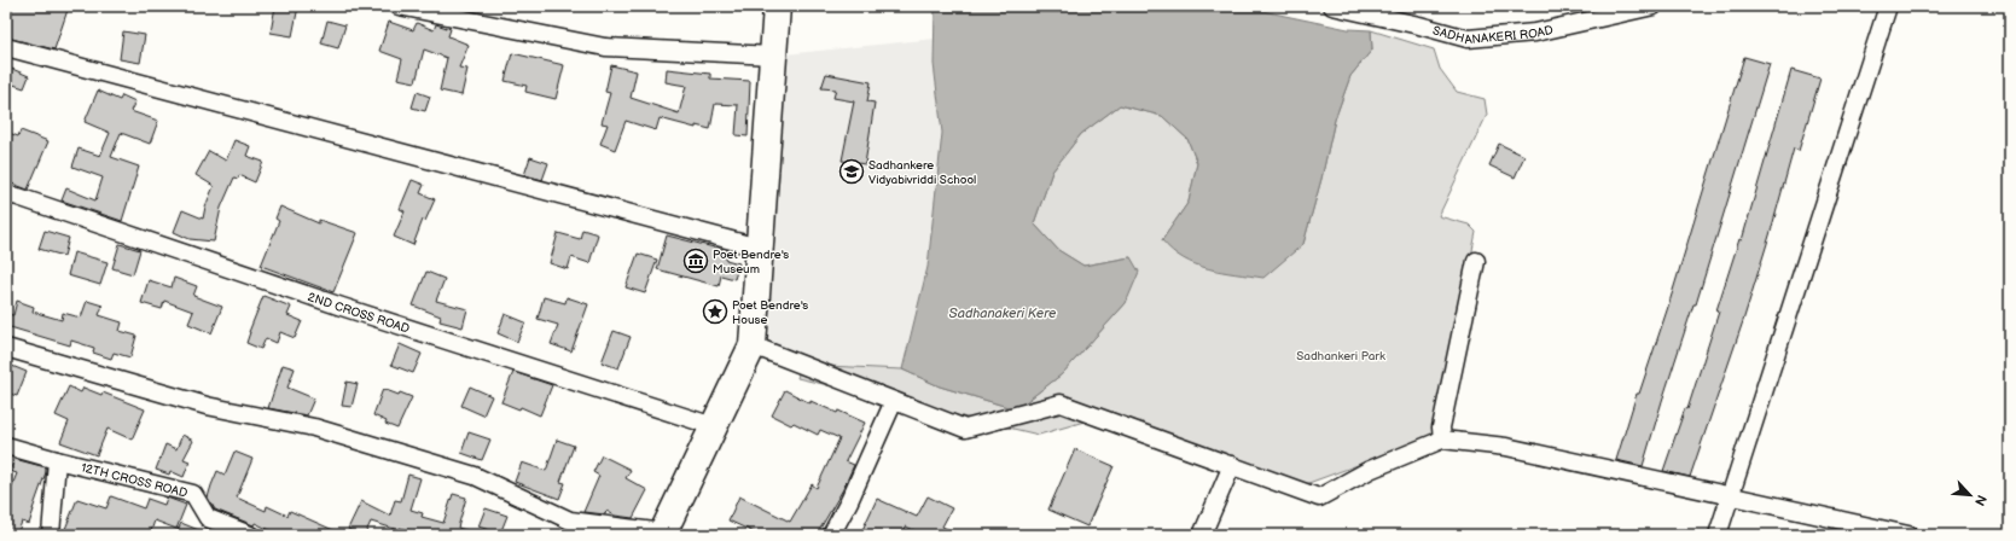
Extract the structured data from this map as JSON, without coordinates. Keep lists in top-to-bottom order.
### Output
{
  "streets": {
    "street": ["SADHANAKERI ROAD", "2ND CROSS ROAD", "12TH CROSS ROAD"]
  },
  "water": ["Sadhanakeri Kere"],
  "parks": ["Sadhankeri Park"],
  "places": {
    "school or university": ["Sadhankere Vidyabivriddi School"],
    "museum": ["Poet Bendre's Museum"],
    "place": ["Poet Bendre's House"]
  },
  "north": "bottom right"
}
